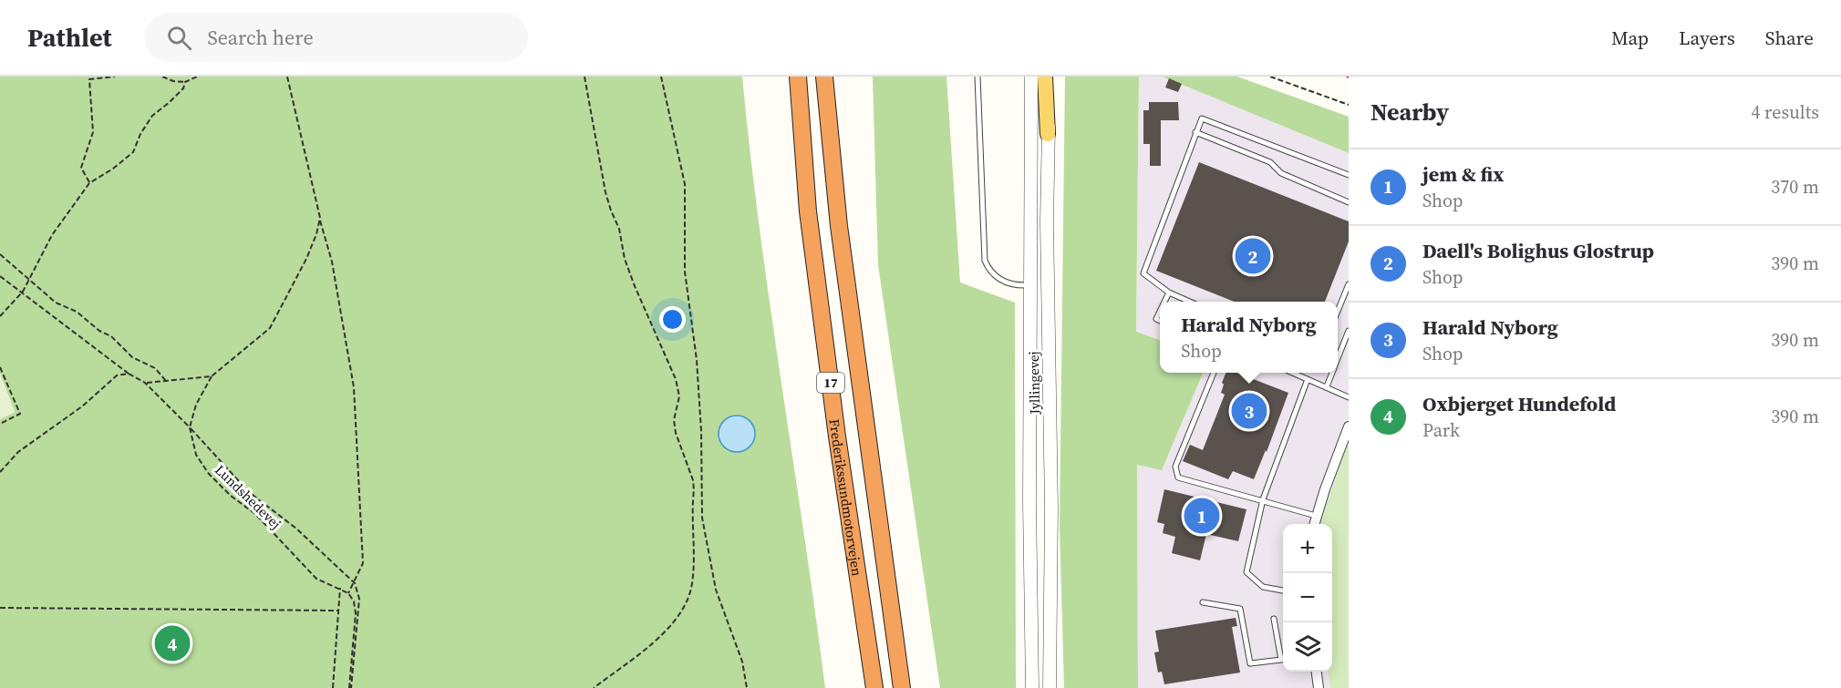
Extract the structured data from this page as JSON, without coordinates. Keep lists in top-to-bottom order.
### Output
{
  "streets": {
    "highway": ["17", "Frederikssundmotorvejen"],
    "street": ["Jyllingevej"],
    "path": ["Lundshedevej"]
  },
  "page": {
    "header": "Pathlet",
    "search": "Search here",
    "nav": ["Map", "Layers", "Share"],
    "heading": ["Nearby", "4 results"],
    "list": [
      {
        "mark": "1",
        "name": "jem & fix",
        "note": "Shop",
        "value": "370 m"
      },
      {
        "mark": "2",
        "name": "Daell's Bolighus Glostrup",
        "note": "Shop",
        "value": "390 m"
      },
      {
        "mark": "3",
        "name": "Harald Nyborg",
        "note": "Shop",
        "value": "390 m"
      },
      {
        "mark": "4",
        "name": "Oxbjerget Hundefold",
        "note": "Park",
        "value": "390 m"
      }
    ],
    "pins": [
      "2",
      "3",
      "1",
      "4"
    ],
    "popup": ["Harald Nyborg", "Shop"],
    "map_buttons": ["+", "−"]
  }
}
